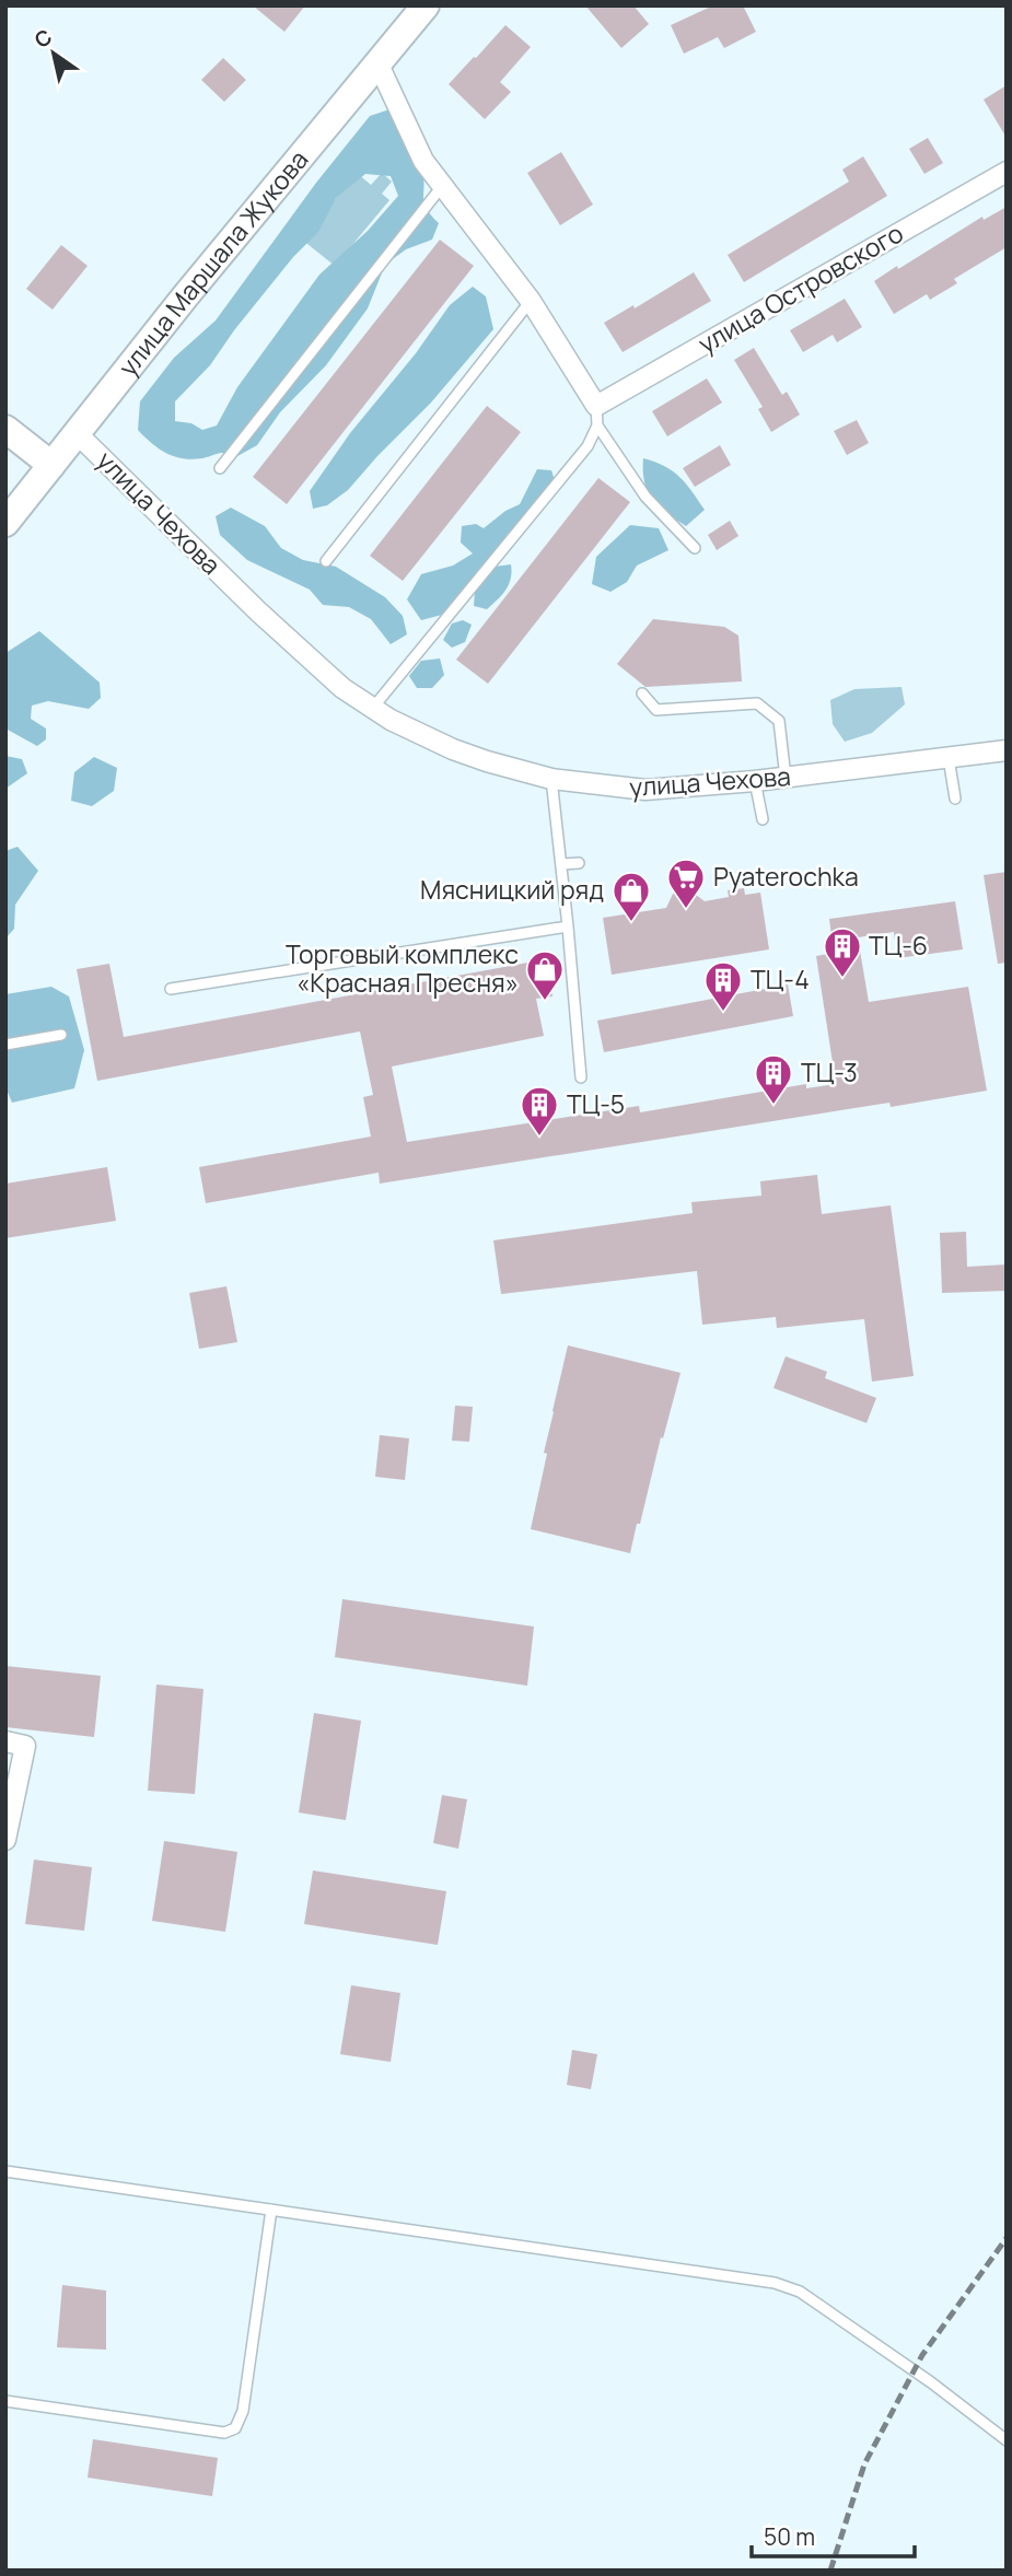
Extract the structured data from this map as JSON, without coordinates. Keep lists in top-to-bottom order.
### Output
{
  "streets": {
    "main road": ["улица Маршала Жукова"],
    "street": ["улица Островского", "улица Чехова"]
  },
  "crossings": [
    ["улица Маршала Жукова", "улица Чехова"]
  ],
  "places": {
    "supermarket": ["Pyaterochka"],
    "shop": ["Мясницкий ряд", "Торговый комплекс «Красная Пресня»"],
    "building": [
      "ТЦ-6",
      "ТЦ-4",
      "ТЦ-3",
      "ТЦ-5"
    ]
  },
  "scale_bar": "50 m",
  "north": "top left"
}
